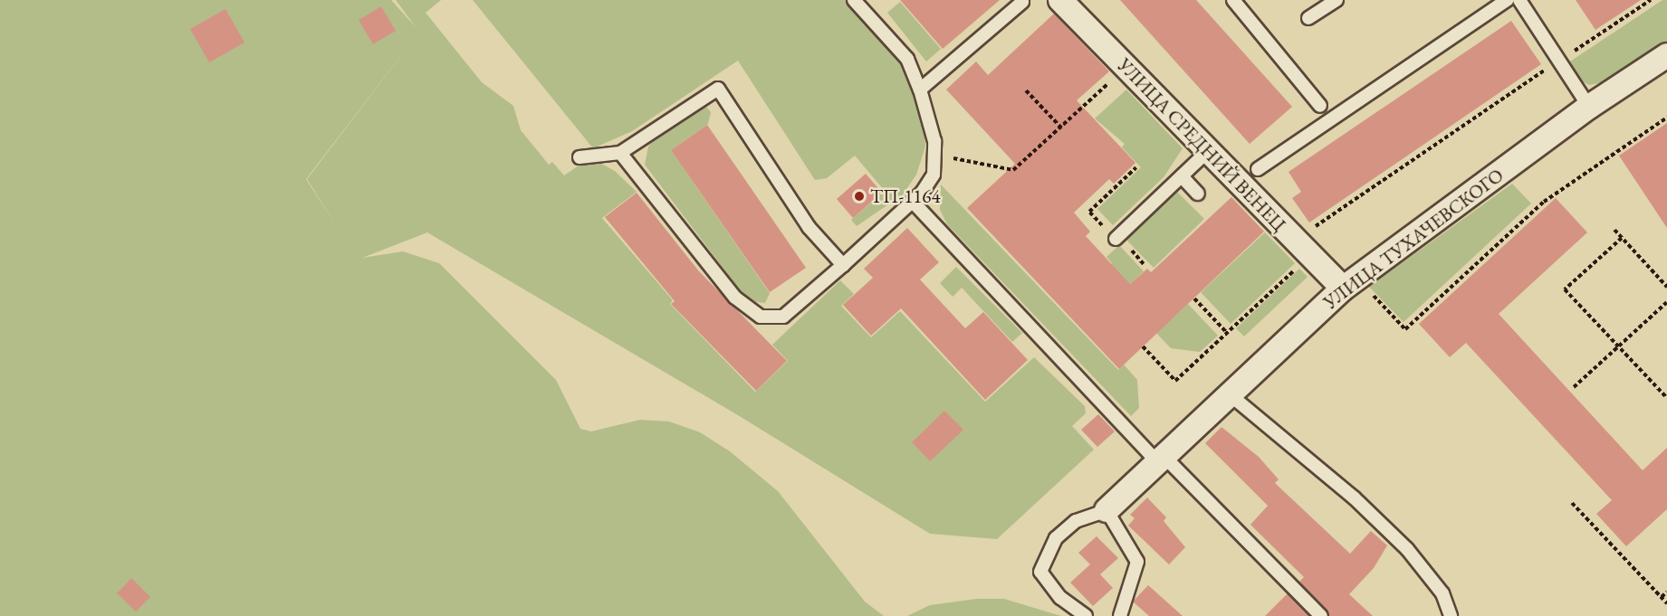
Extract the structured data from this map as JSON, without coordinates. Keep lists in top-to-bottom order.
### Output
{
  "streets": {
    "street": ["УЛИЦА СРЕДНИЙ ВЕНЕЦ", "УЛИЦА ТУХАЧЕВСКОГО"]
  },
  "crossings": [
    ["УЛИЦА СРЕДНИЙ ВЕНЕЦ", "УЛИЦА ТУХАЧЕВСКОГО"]
  ],
  "places": ["ТП-1164"]
}
